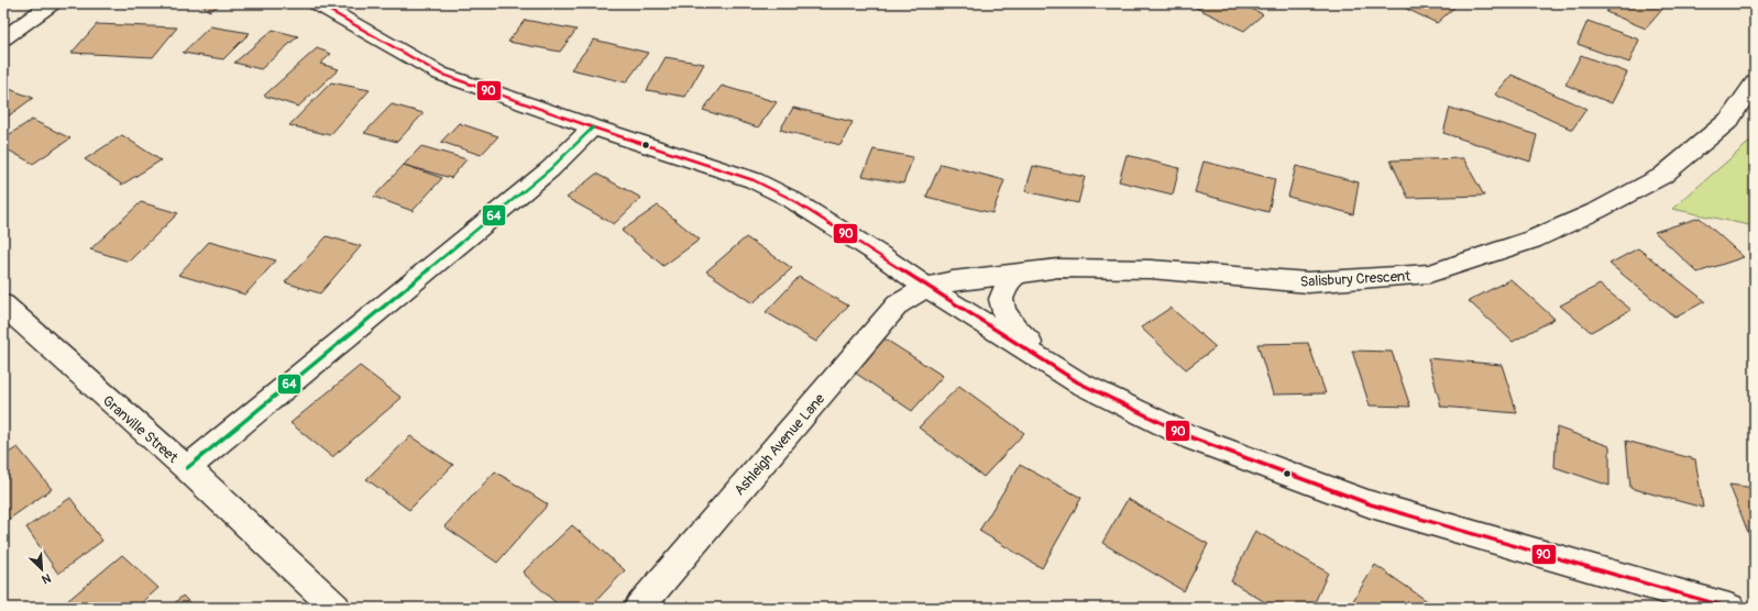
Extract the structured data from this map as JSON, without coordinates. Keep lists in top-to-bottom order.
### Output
{
  "streets": {
    "street": ["Salisbury Crescent", "Granville Street", "Ashleigh Avenue Lane"]
  },
  "crossings": [
    ["Salisbury Crescent", "Ashleigh Avenue Lane"]
  ],
  "lines": ["transit line 90", "transit line 64"],
  "north": "bottom right"
}
